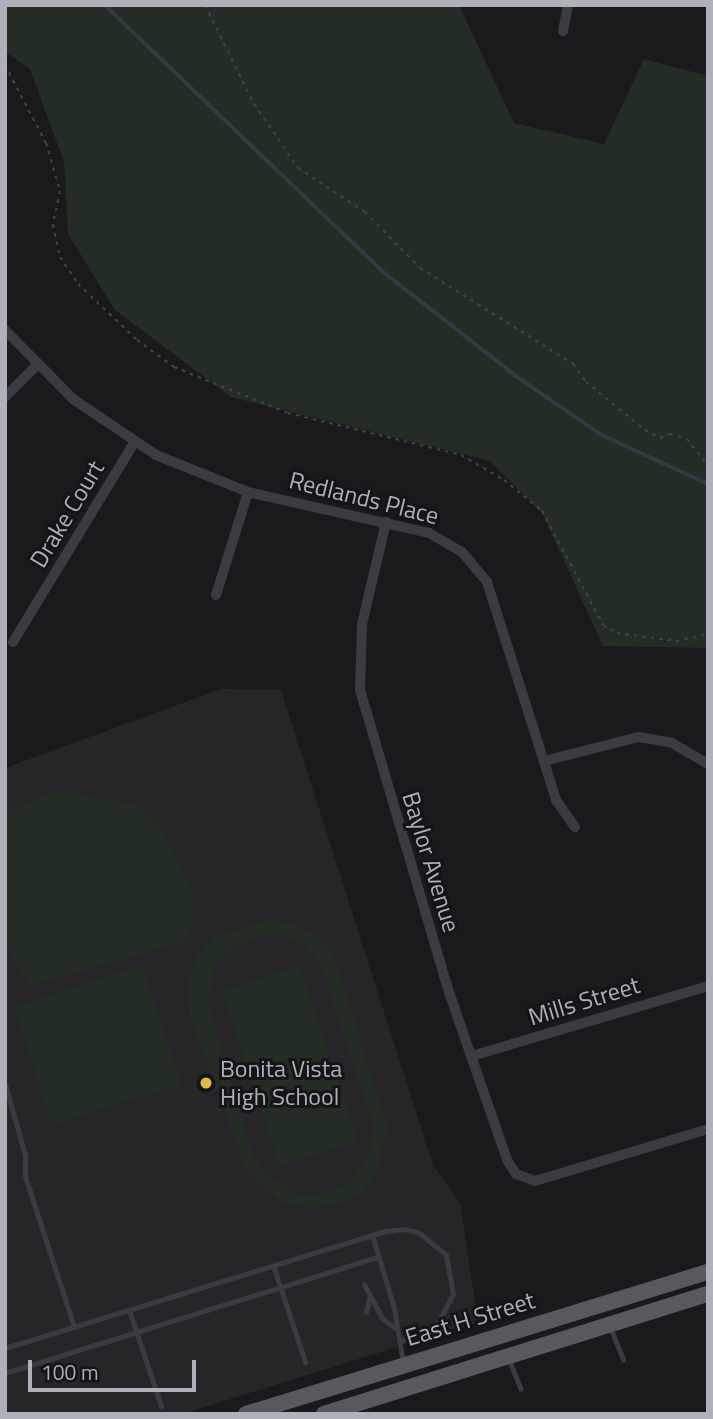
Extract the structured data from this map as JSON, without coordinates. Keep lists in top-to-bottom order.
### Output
{
  "streets": {
    "main road": ["East H Street"],
    "street": [
      "Redlands Place",
      "Drake Court",
      "Baylor Avenue",
      "Mills Street"
    ]
  },
  "crossings": [
    ["Redlands Place", "Drake Court"],
    ["Redlands Place", "Baylor Avenue"],
    ["Baylor Avenue", "Mills Street"]
  ],
  "places": ["Bonita Vista High School"],
  "scale_bar": "100 m"
}
